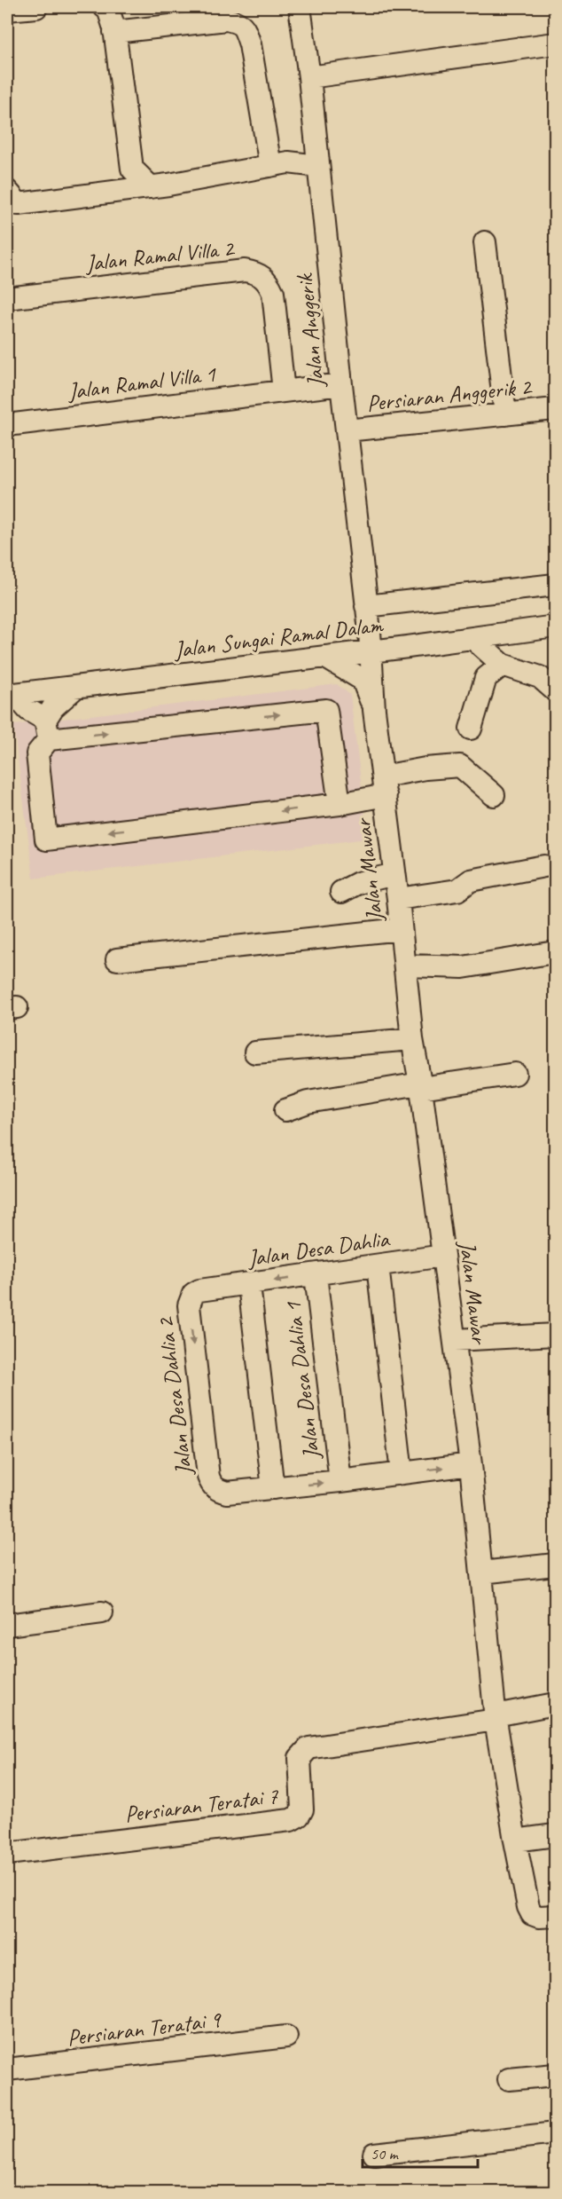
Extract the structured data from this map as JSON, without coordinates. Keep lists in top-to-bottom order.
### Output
{
  "streets": {
    "street": [
      "Jalan Ramal Villa 2",
      "Jalan Anggerik",
      "Jalan Ramal Villa 1",
      "Persiaran Anggerik 2",
      "Jalan Sungai Ramal Dalam",
      "Jalan Mawar",
      "Jalan Desa Dahlia",
      "Jalan Desa Dahlia 1",
      "Jalan Desa Dahlia 2",
      "Persiaran Teratai 7",
      "Persiaran Teratai 9"
    ]
  },
  "crossings": [
    ["Jalan Ramal Villa 2", "Jalan Ramal Villa 1"],
    ["Jalan Anggerik", "Jalan Ramal Villa 1"],
    ["Jalan Anggerik", "Persiaran Anggerik 2"],
    ["Jalan Anggerik", "Jalan Sungai Ramal Dalam"],
    ["Jalan Anggerik", "Jalan Mawar"],
    ["Jalan Sungai Ramal Dalam", "Jalan Mawar"],
    ["Jalan Mawar", "Jalan Desa Dahlia"],
    ["Jalan Mawar", "Persiaran Teratai 7"],
    ["Jalan Desa Dahlia", "Jalan Desa Dahlia 1"],
    ["Jalan Desa Dahlia", "Jalan Desa Dahlia 2"]
  ],
  "scale_bar": "50 m"
}
